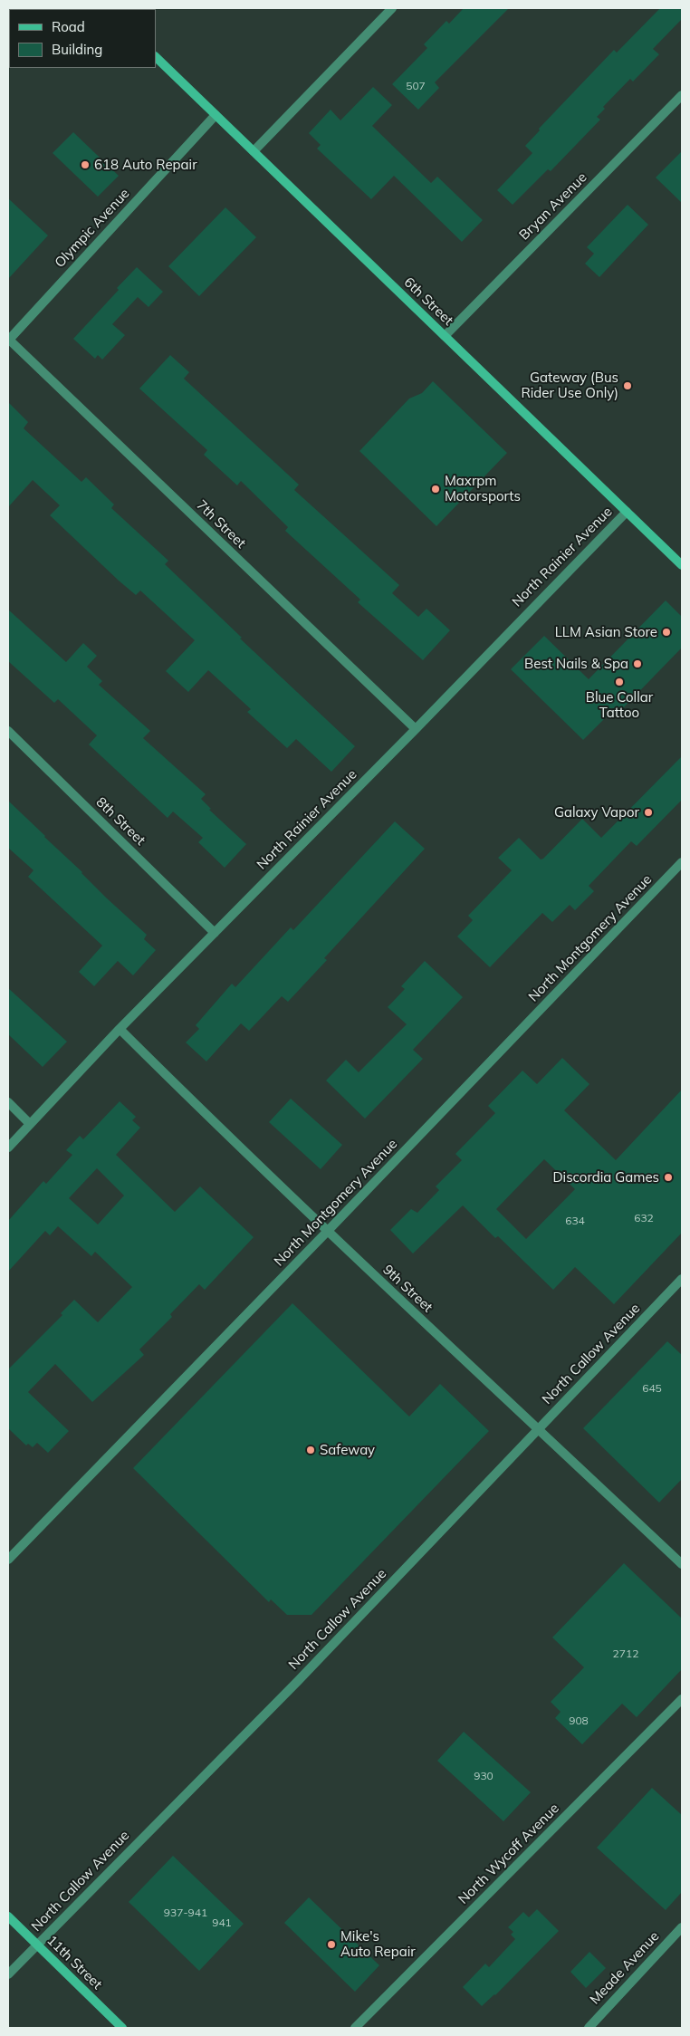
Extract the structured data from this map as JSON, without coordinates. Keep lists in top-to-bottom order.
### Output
{
  "streets": {
    "main road": ["6th Street", "11th Street"],
    "street": [
      "Bryan Avenue",
      "Olympic Avenue",
      "7th Street",
      "North Rainier Avenue",
      "8th Street",
      "North Montgomery Avenue",
      "9th Street",
      "North Callow Avenue",
      "North Wycoff Avenue",
      "Meade Avenue"
    ]
  },
  "crossings": [
    ["Bryan Avenue", "6th Street"],
    ["Olympic Avenue", "6th Street"],
    ["Olympic Avenue", "7th Street"],
    ["6th Street", "North Rainier Avenue"],
    ["7th Street", "North Rainier Avenue"],
    ["North Rainier Avenue", "8th Street"],
    ["North Rainier Avenue", "9th Street"],
    ["North Montgomery Avenue", "9th Street"],
    ["9th Street", "North Callow Avenue"],
    ["North Callow Avenue", "11th Street"]
  ],
  "places": [
    "618 Auto Repair",
    "Gateway (Bus Rider Use Only)",
    "Maxrpm Motorsports",
    "LLM Asian Store",
    "Best Nails & Spa",
    "Blue Collar Tattoo",
    "Galaxy Vapor",
    "Discordia Games",
    "Safeway",
    "Mike's Auto Repair"
  ],
  "house_numbers": [
    "507",
    "632",
    "634",
    "645",
    "2712",
    "908",
    "930",
    "937-941",
    "941"
  ],
  "legend": ["Road", "Building"]
}
